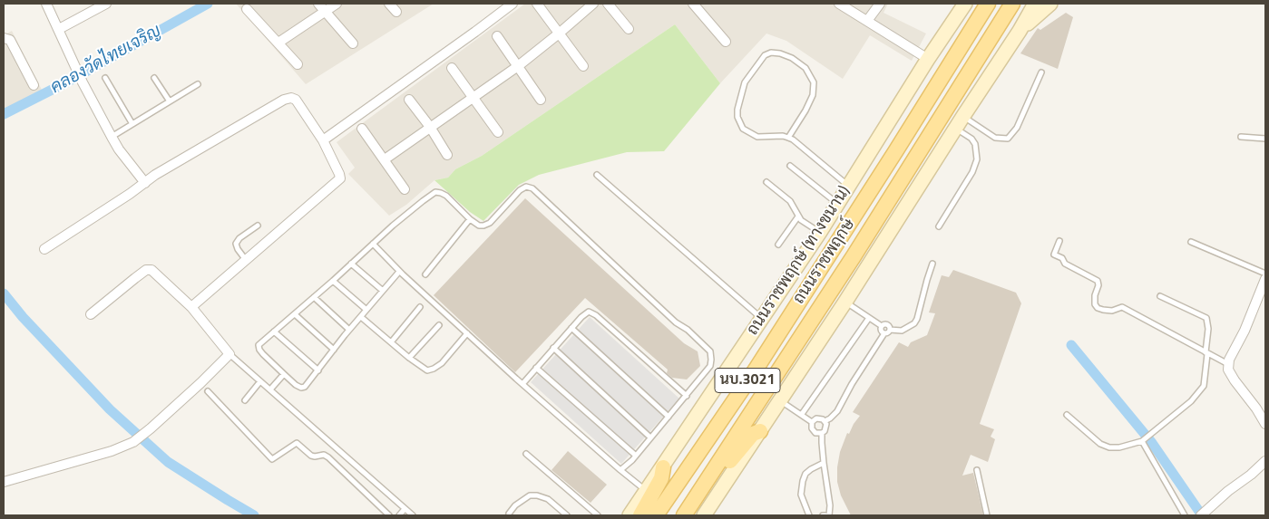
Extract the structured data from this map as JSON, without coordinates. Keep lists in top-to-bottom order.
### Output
{
  "streets": {
    "main road": ["ถนนราชพฤกษ์ (ทางขนาน)", "ถนนราชพฤกษ์", "นบ.3021"]
  },
  "water": ["คลองวัดไทยเจริญ"]
}
